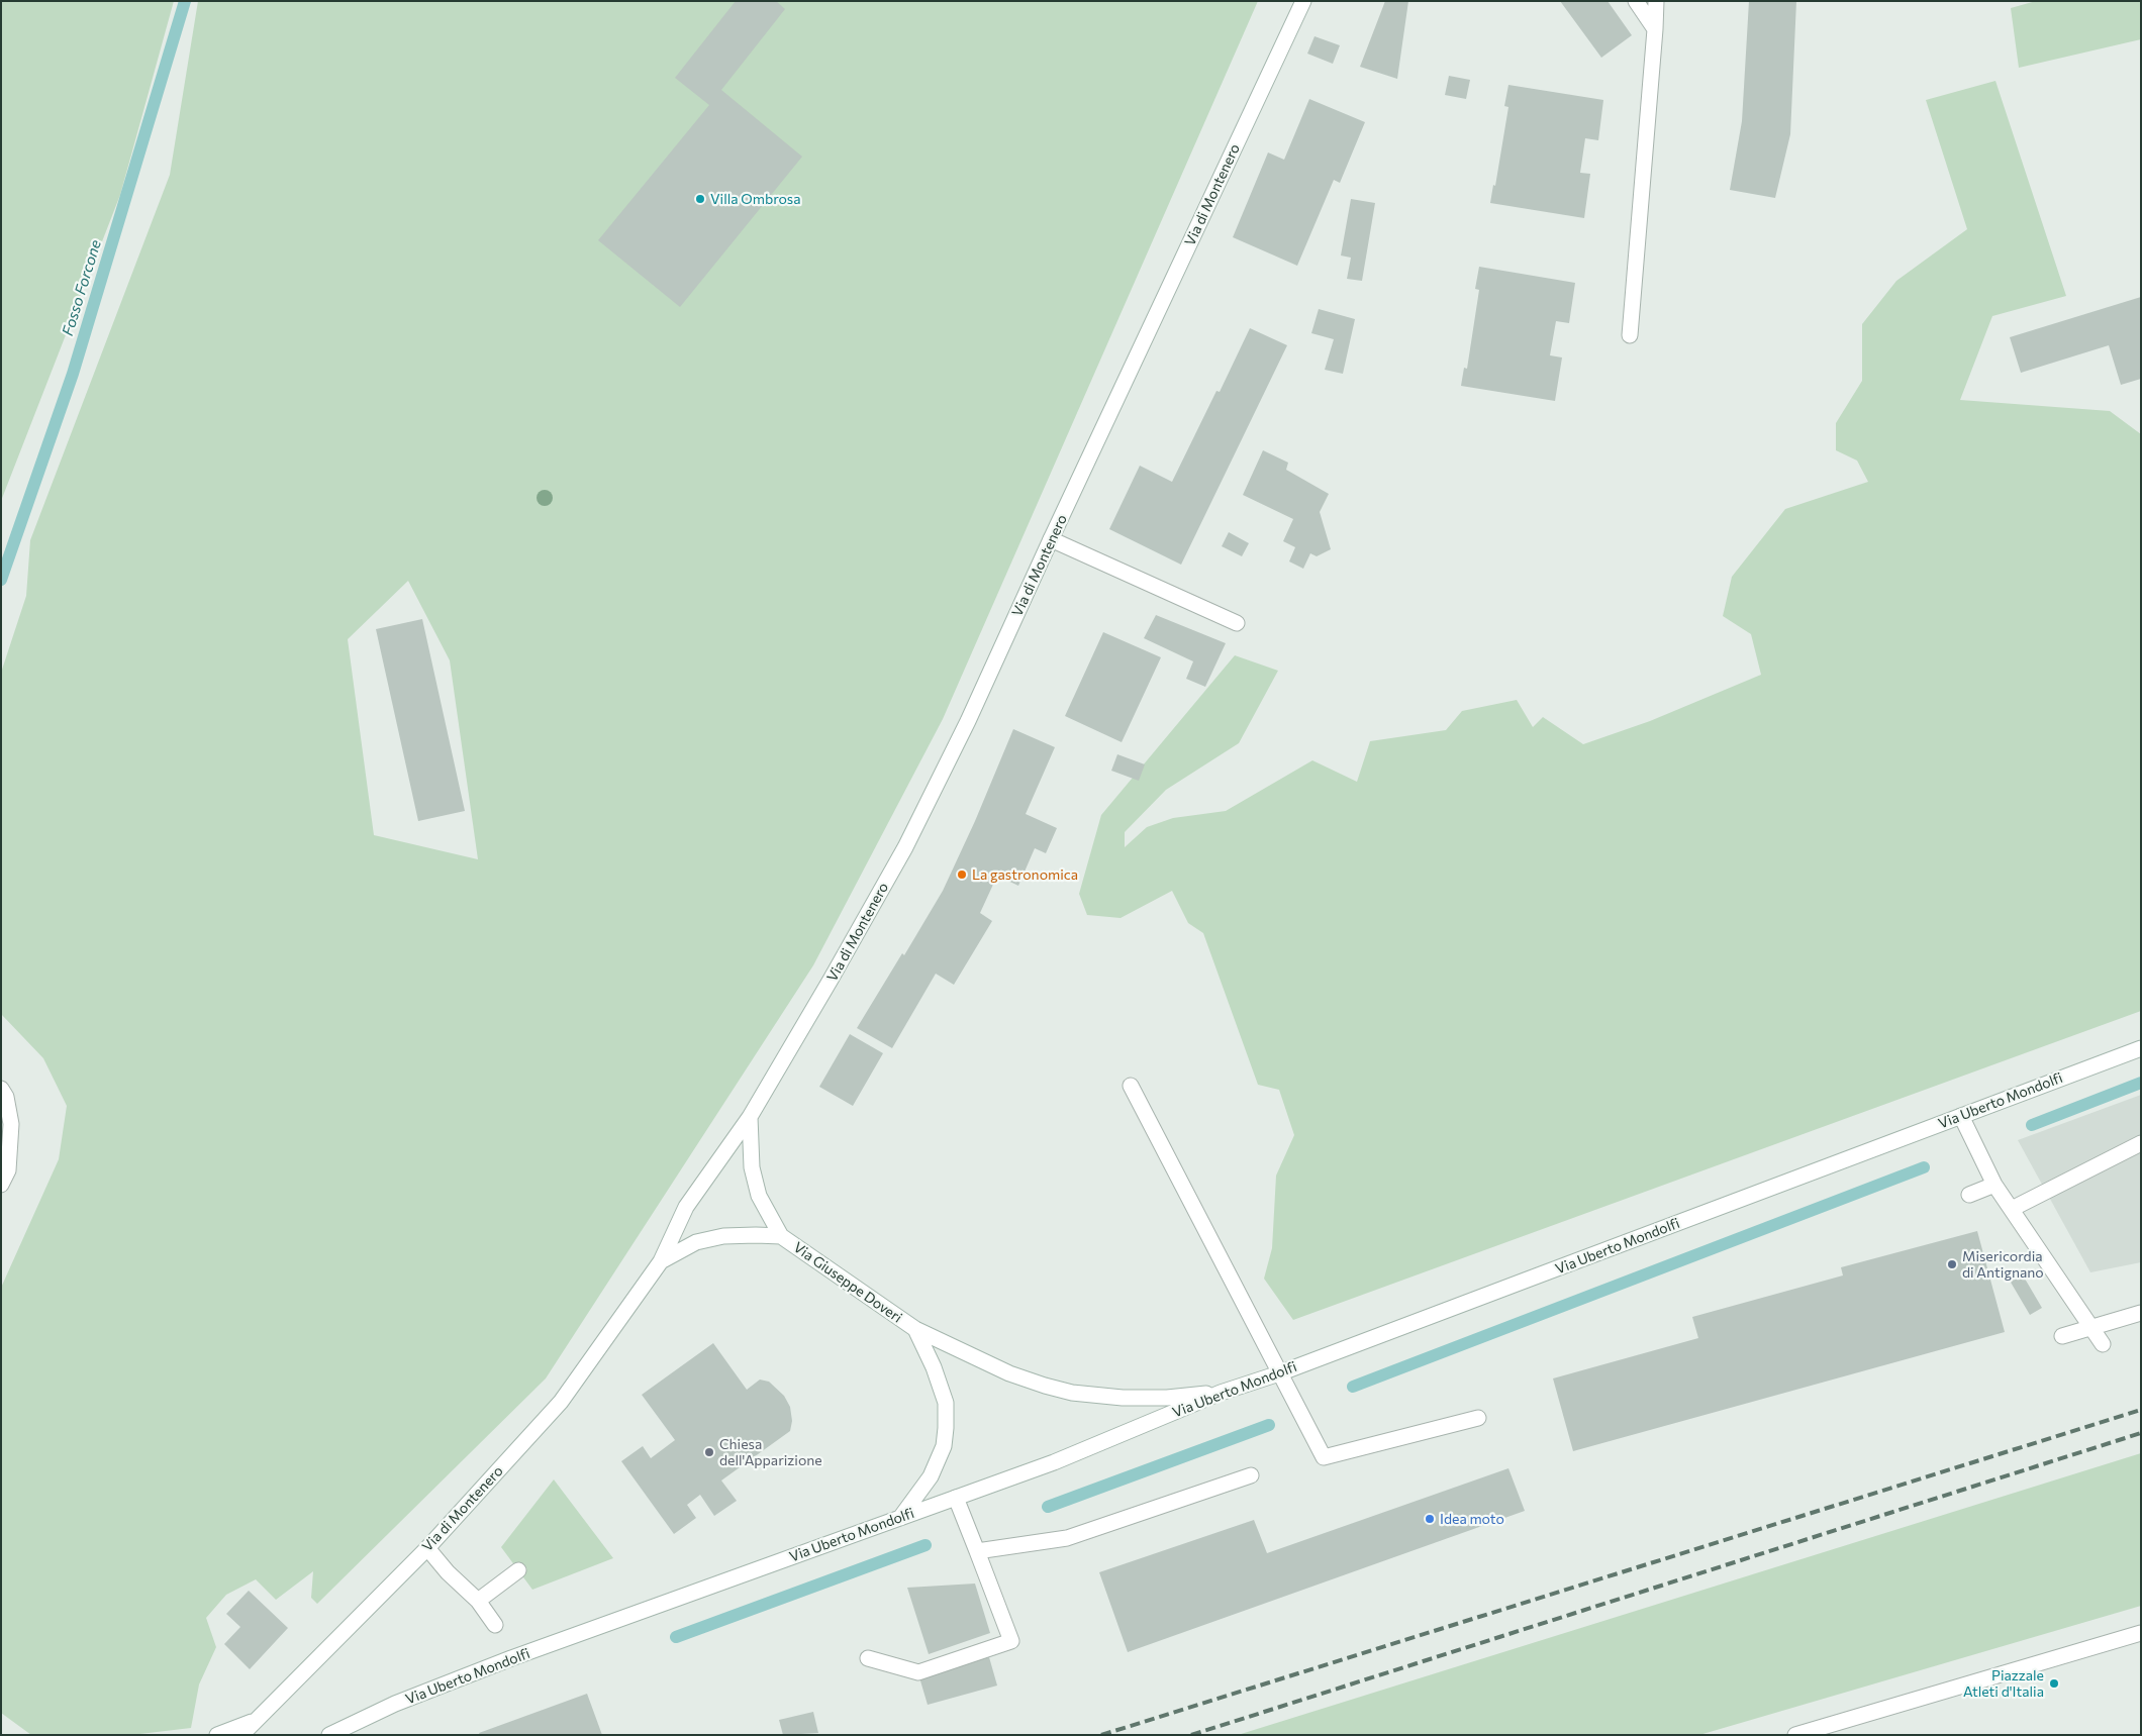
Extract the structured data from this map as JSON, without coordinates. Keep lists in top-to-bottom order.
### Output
{
  "streets": {
    "main road": ["Via di Montenero", "Via Uberto Mondolfi", "Via Giuseppe Doveri"]
  },
  "crossings": [
    ["Via di Montenero", "Via Giuseppe Doveri"],
    ["Via Uberto Mondolfi", "Via Giuseppe Doveri"]
  ],
  "water": ["Fosso Forcone"],
  "places": [
    "Villa Ombrosa",
    "La gastronomica",
    "Misericordia di Antignano",
    "Chiesa dell'Apparizione",
    "Idea moto",
    "Piazzale Atleti d'Italia"
  ]
}
